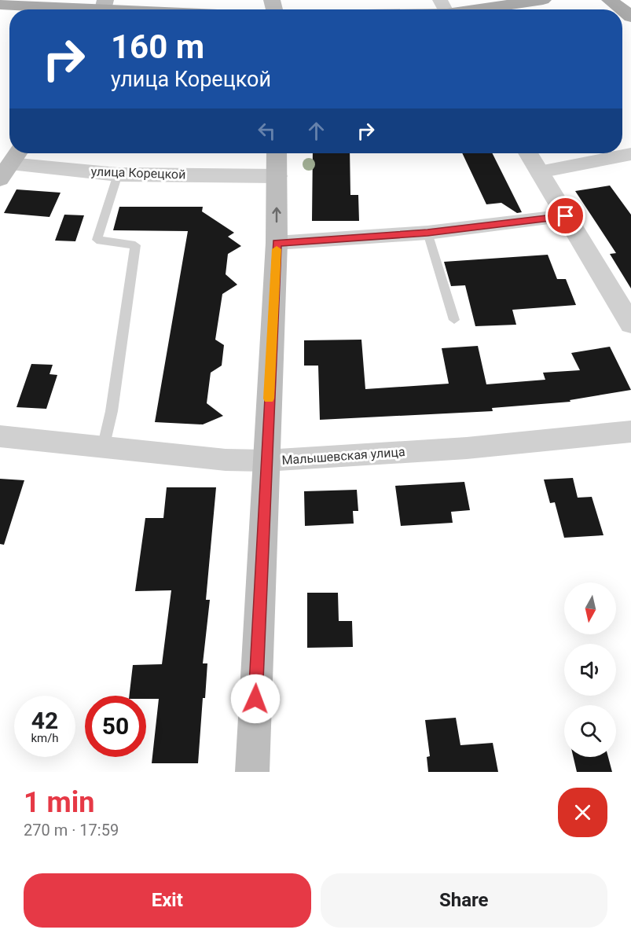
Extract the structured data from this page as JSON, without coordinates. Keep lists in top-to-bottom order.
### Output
{
  "streets": {
    "street": ["улица Корецкой", "Малышевская улица"]
  },
  "north": "bottom",
  "page": {
    "turn": ["160 m", "улица Корецкой"],
    "speed": "42 km/h",
    "limit": "50",
    "heading": ["1 min", "270 m · 17:59"],
    "buttons": ["Exit", "Share"]
  }
}
